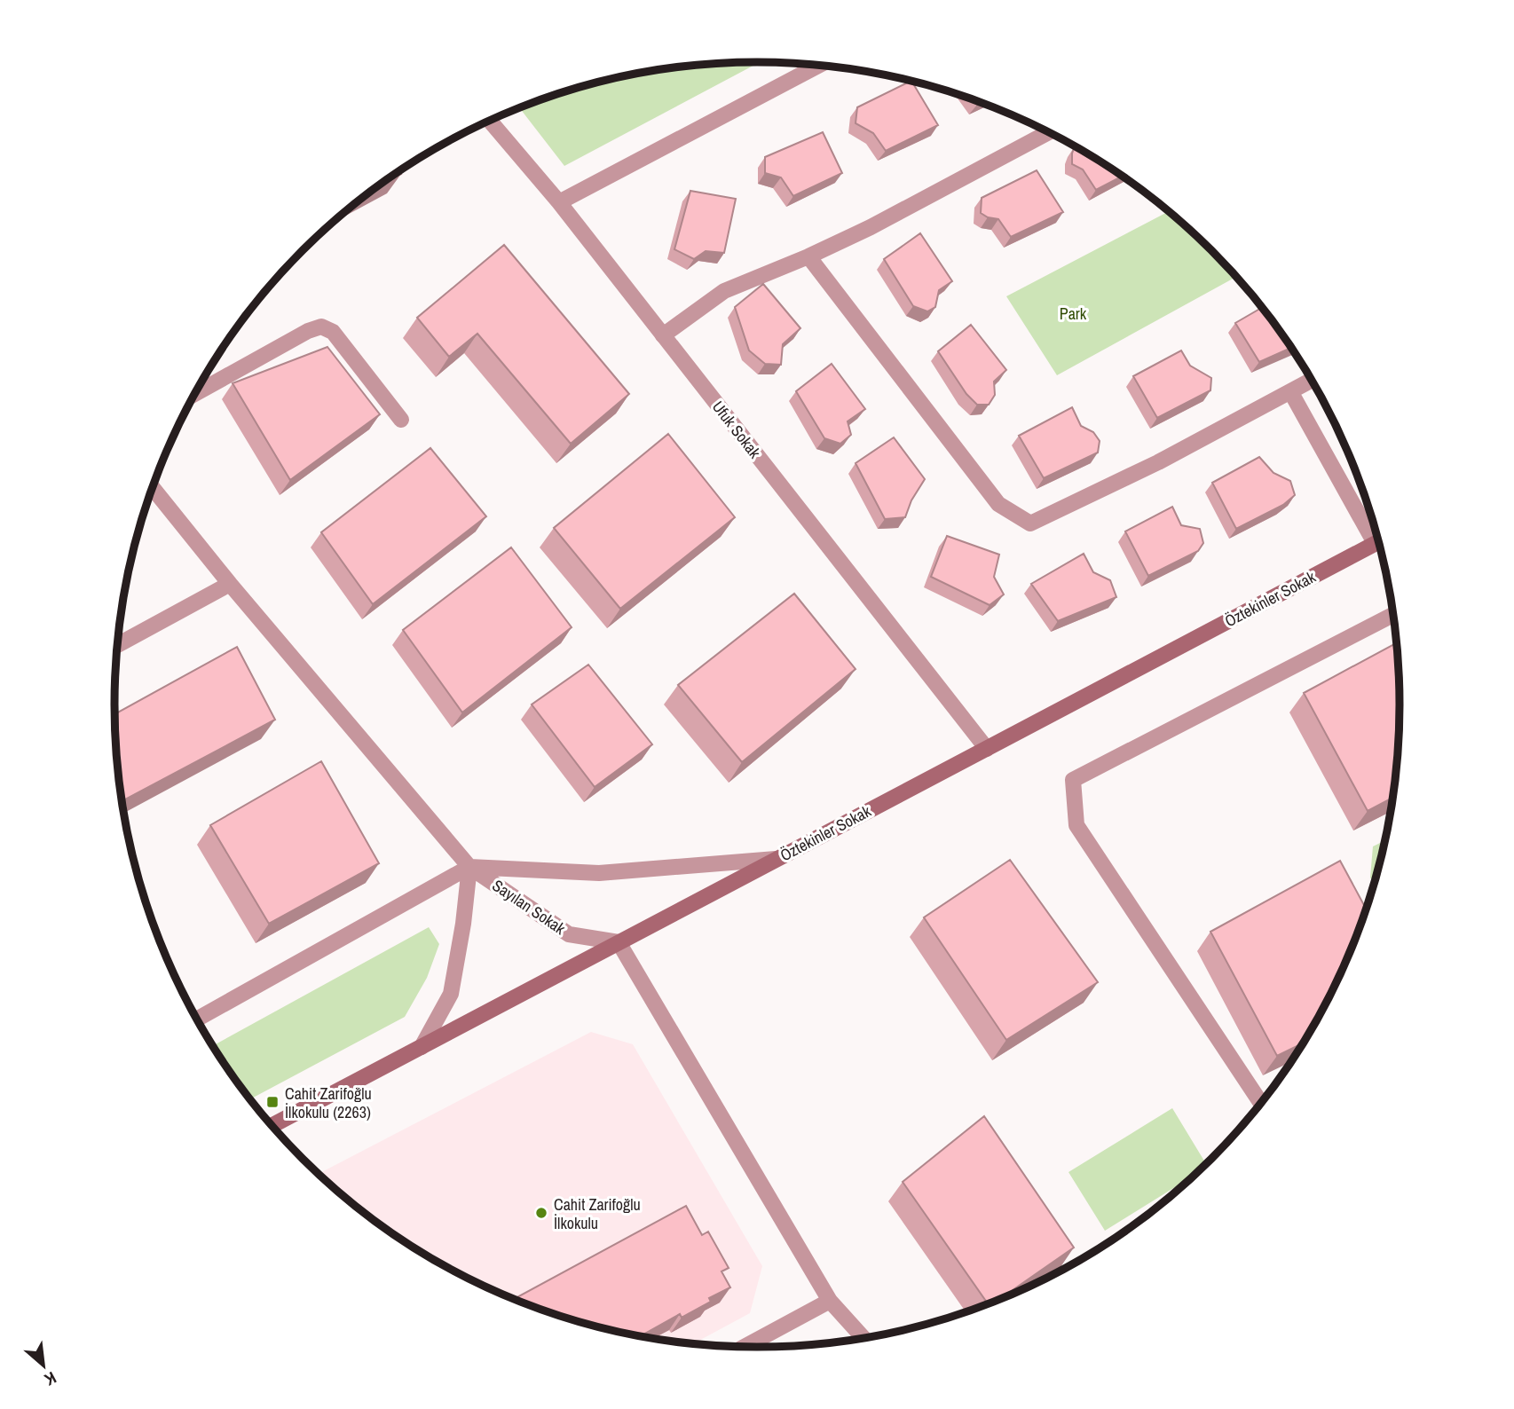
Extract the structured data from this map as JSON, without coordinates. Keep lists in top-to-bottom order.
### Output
{
  "streets": {
    "street": ["Ufuk Sokak", "Öztekinler Sokak", "Sayılan Sokak"]
  },
  "crossings": [
    ["Ufuk Sokak", "Öztekinler Sokak"],
    ["Öztekinler Sokak", "Sayılan Sokak"]
  ],
  "parks": ["Park"],
  "places": {
    "transit": ["Cahit Zarifoğlu İlkokulu (2263)"],
    "other": ["Cahit Zarifoğlu İlkokulu"]
  },
  "north": "bottom right"
}
